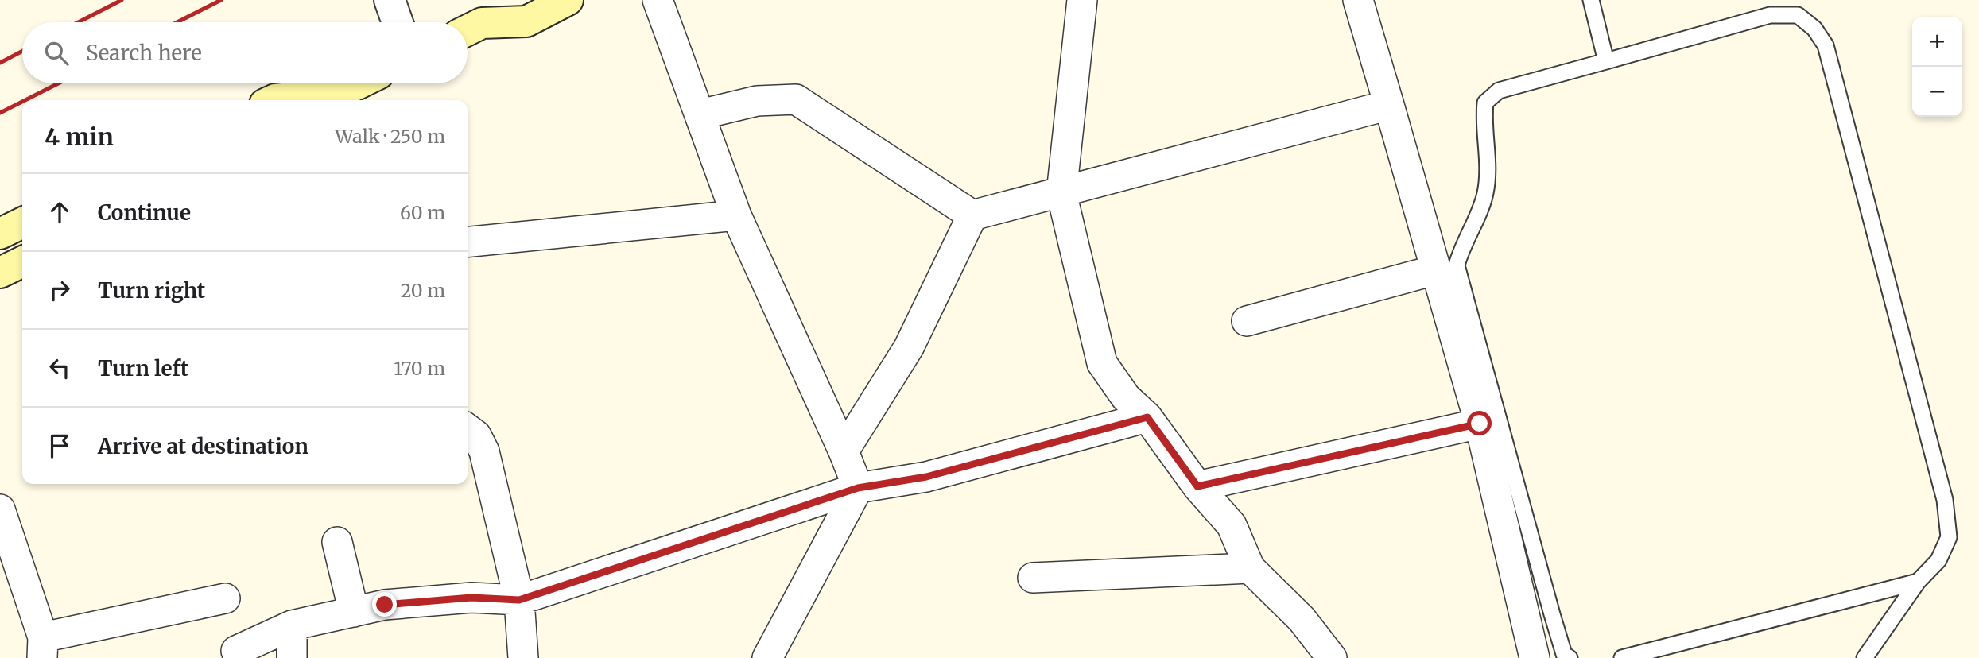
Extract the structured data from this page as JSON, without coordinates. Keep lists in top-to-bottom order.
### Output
{
  "page": {
    "map_buttons": ["+", "−"],
    "search": "Search here",
    "heading": ["4 min", "Walk · 250 m"],
    "list": [
      ["Continue", "60 m"],
      ["Turn right", "20 m"],
      ["Turn left", "170 m"],
      "Arrive at destination"
    ]
  }
}
